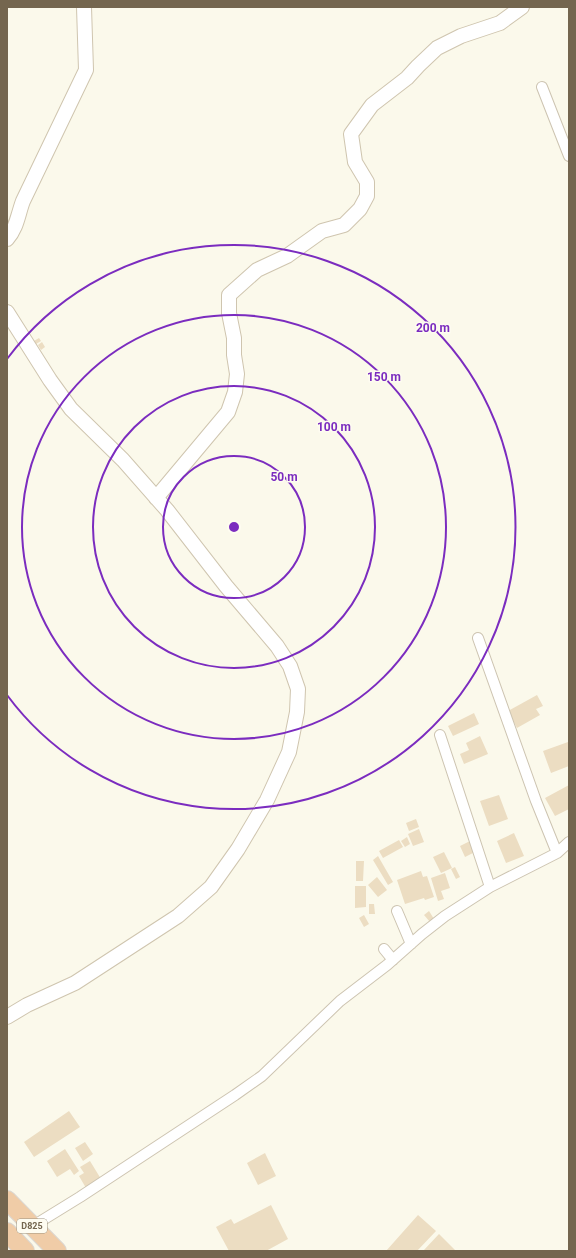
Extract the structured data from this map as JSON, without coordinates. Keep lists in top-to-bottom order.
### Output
{
  "streets": {
    "highway": ["D825"]
  },
  "rings": [
    "200 m",
    "150 m",
    "100 m",
    "50 m"
  ]
}
